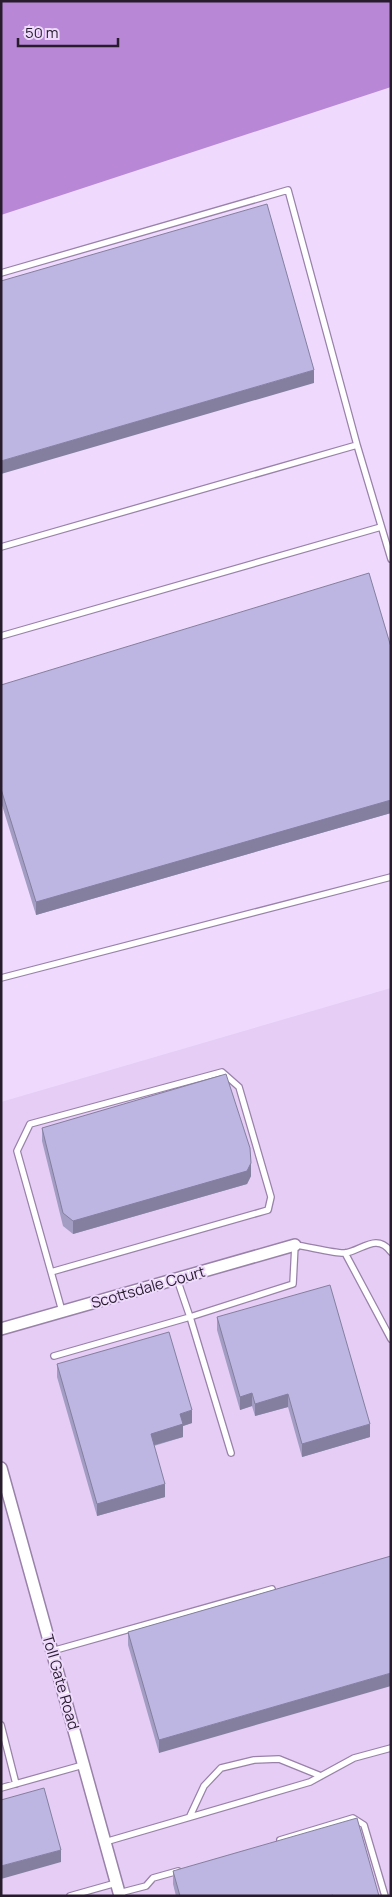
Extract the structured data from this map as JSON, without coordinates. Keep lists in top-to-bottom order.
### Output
{
  "streets": {
    "street": ["Scottsdale Court", "Toll Gate Road"]
  },
  "scale_bar": "50 m"
}
